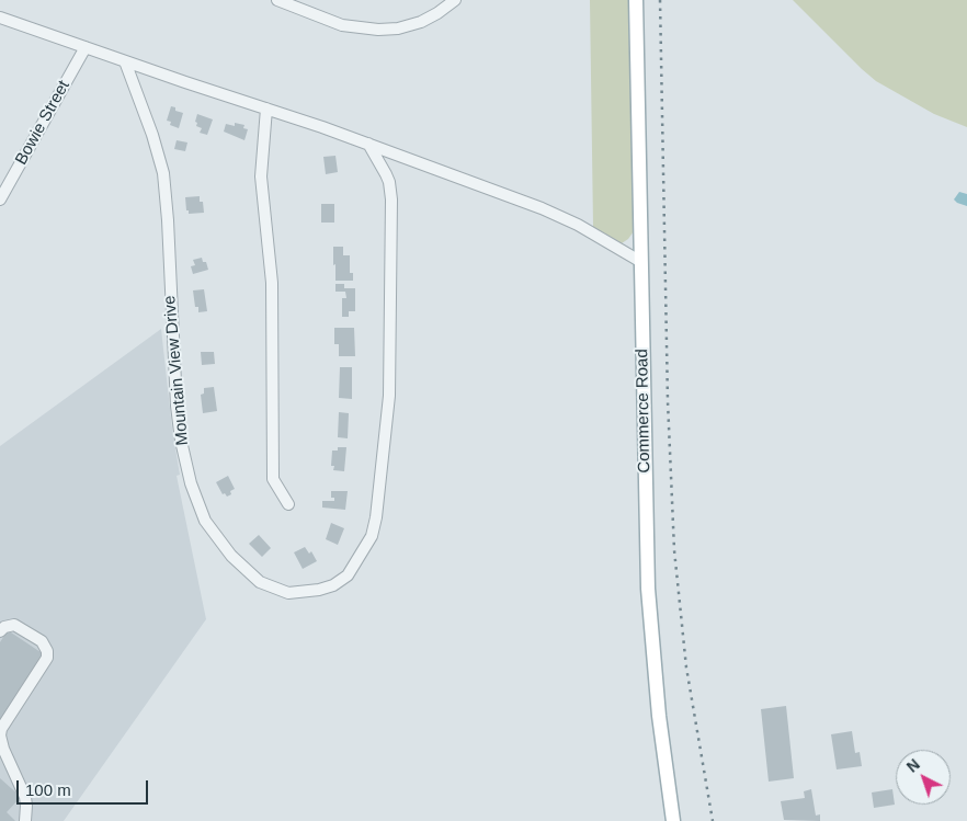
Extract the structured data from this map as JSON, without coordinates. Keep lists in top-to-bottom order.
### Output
{
  "streets": {
    "main road": ["Commerce Road"],
    "street": ["Bowie Street", "Mountain View Drive"]
  },
  "scale_bar": "100 m",
  "north": "top left"
}
